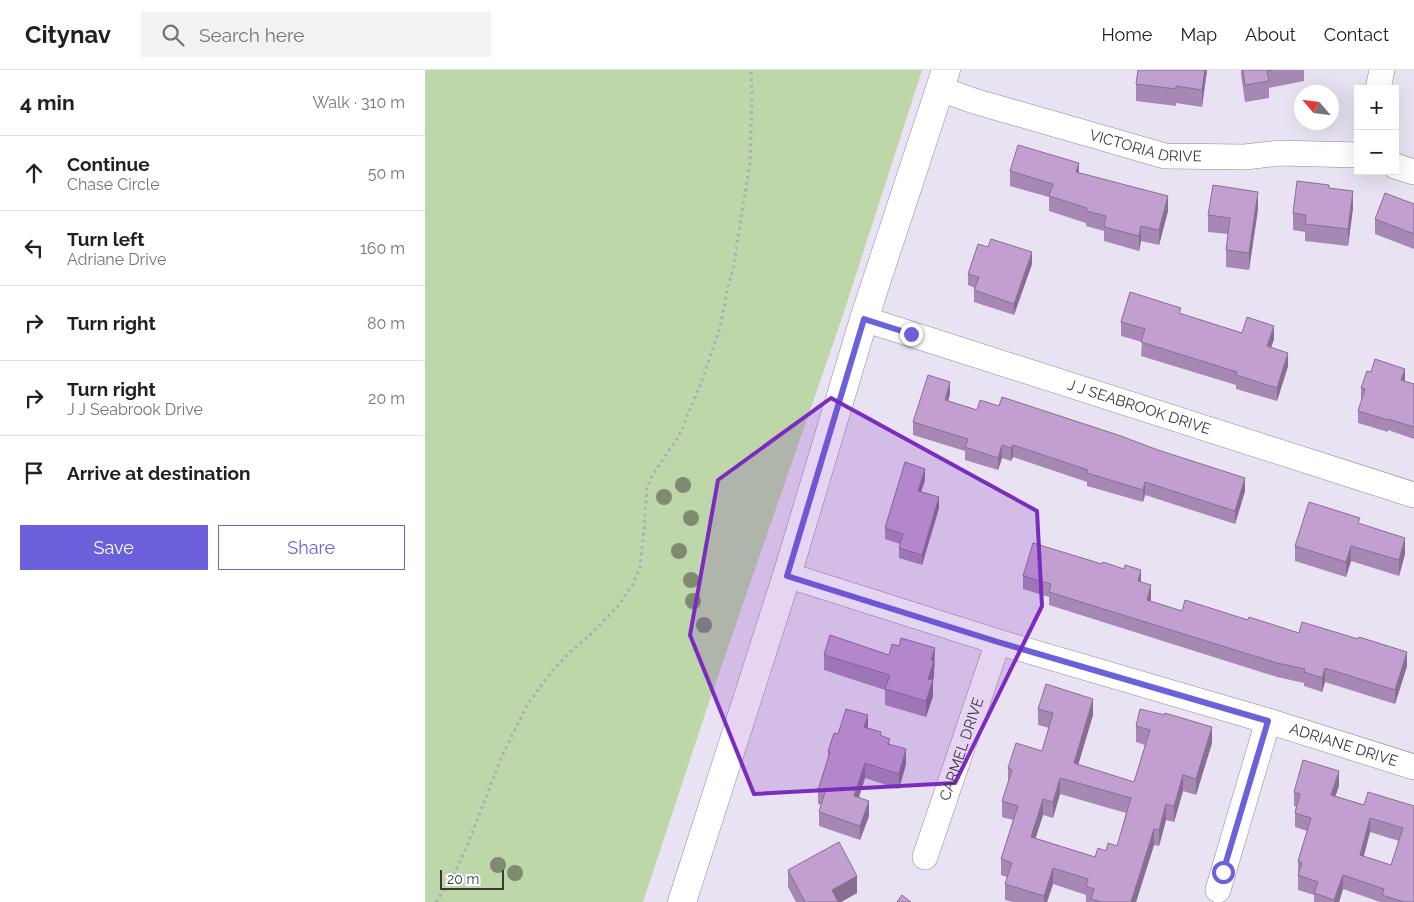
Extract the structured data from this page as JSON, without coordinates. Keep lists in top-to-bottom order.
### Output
{
  "streets": {
    "street": [
      "VICTORIA DRIVE",
      "J J SEABROOK DRIVE",
      "ADRIANE DRIVE",
      "CARMEL DRIVE"
    ]
  },
  "crossings": [
    ["ADRIANE DRIVE", "CARMEL DRIVE"]
  ],
  "scale_bar": "20 m",
  "north": "top left",
  "page": {
    "header": "Citynav",
    "search": "Search here",
    "nav": [
      "Home",
      "Map",
      "About",
      "Contact"
    ],
    "heading": ["4 min", "Walk · 310 m"],
    "map_buttons": ["+", "−"],
    "list": [
      ["Continue", "Chase Circle", "50 m"],
      ["Turn left", "Adriane Drive", "160 m"],
      ["Turn right", "80 m"],
      ["Turn right", "J J Seabrook Drive", "20 m"],
      "Arrive at destination"
    ],
    "buttons": ["Save", "Share"],
    "scale": "20 m"
  }
}
